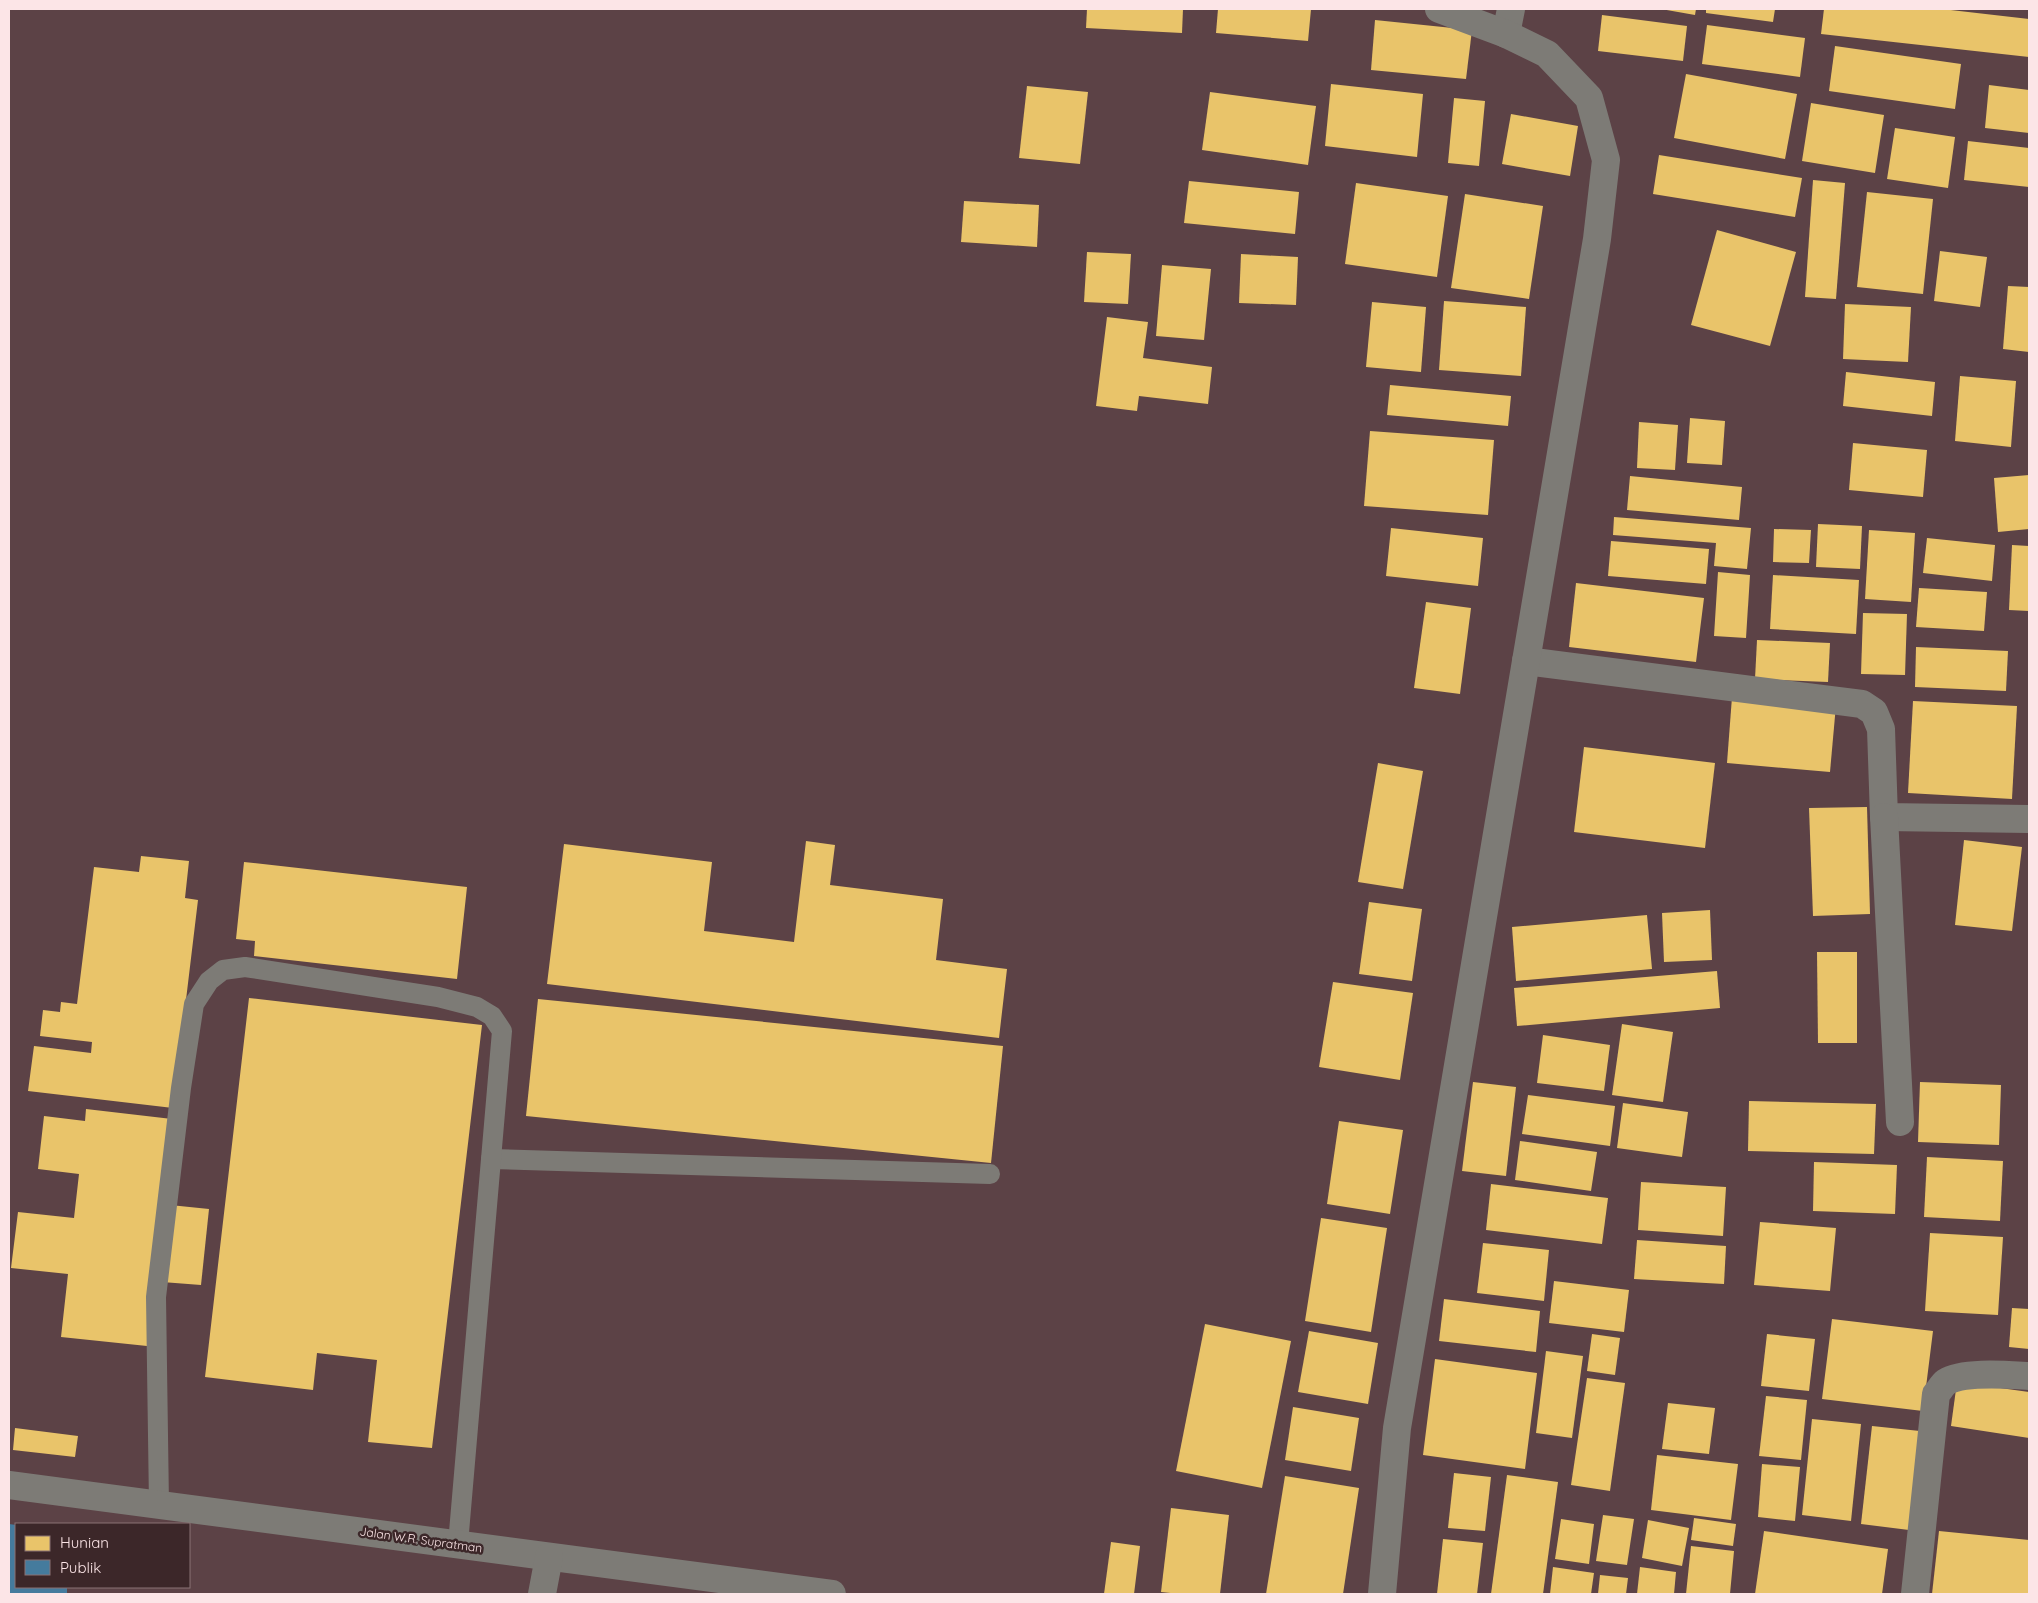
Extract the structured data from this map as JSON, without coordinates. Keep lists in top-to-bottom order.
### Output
{
  "streets": {
    "street": ["Jalan W.R. Supratman"]
  },
  "legend": ["Hunian", "Publik"]
}
